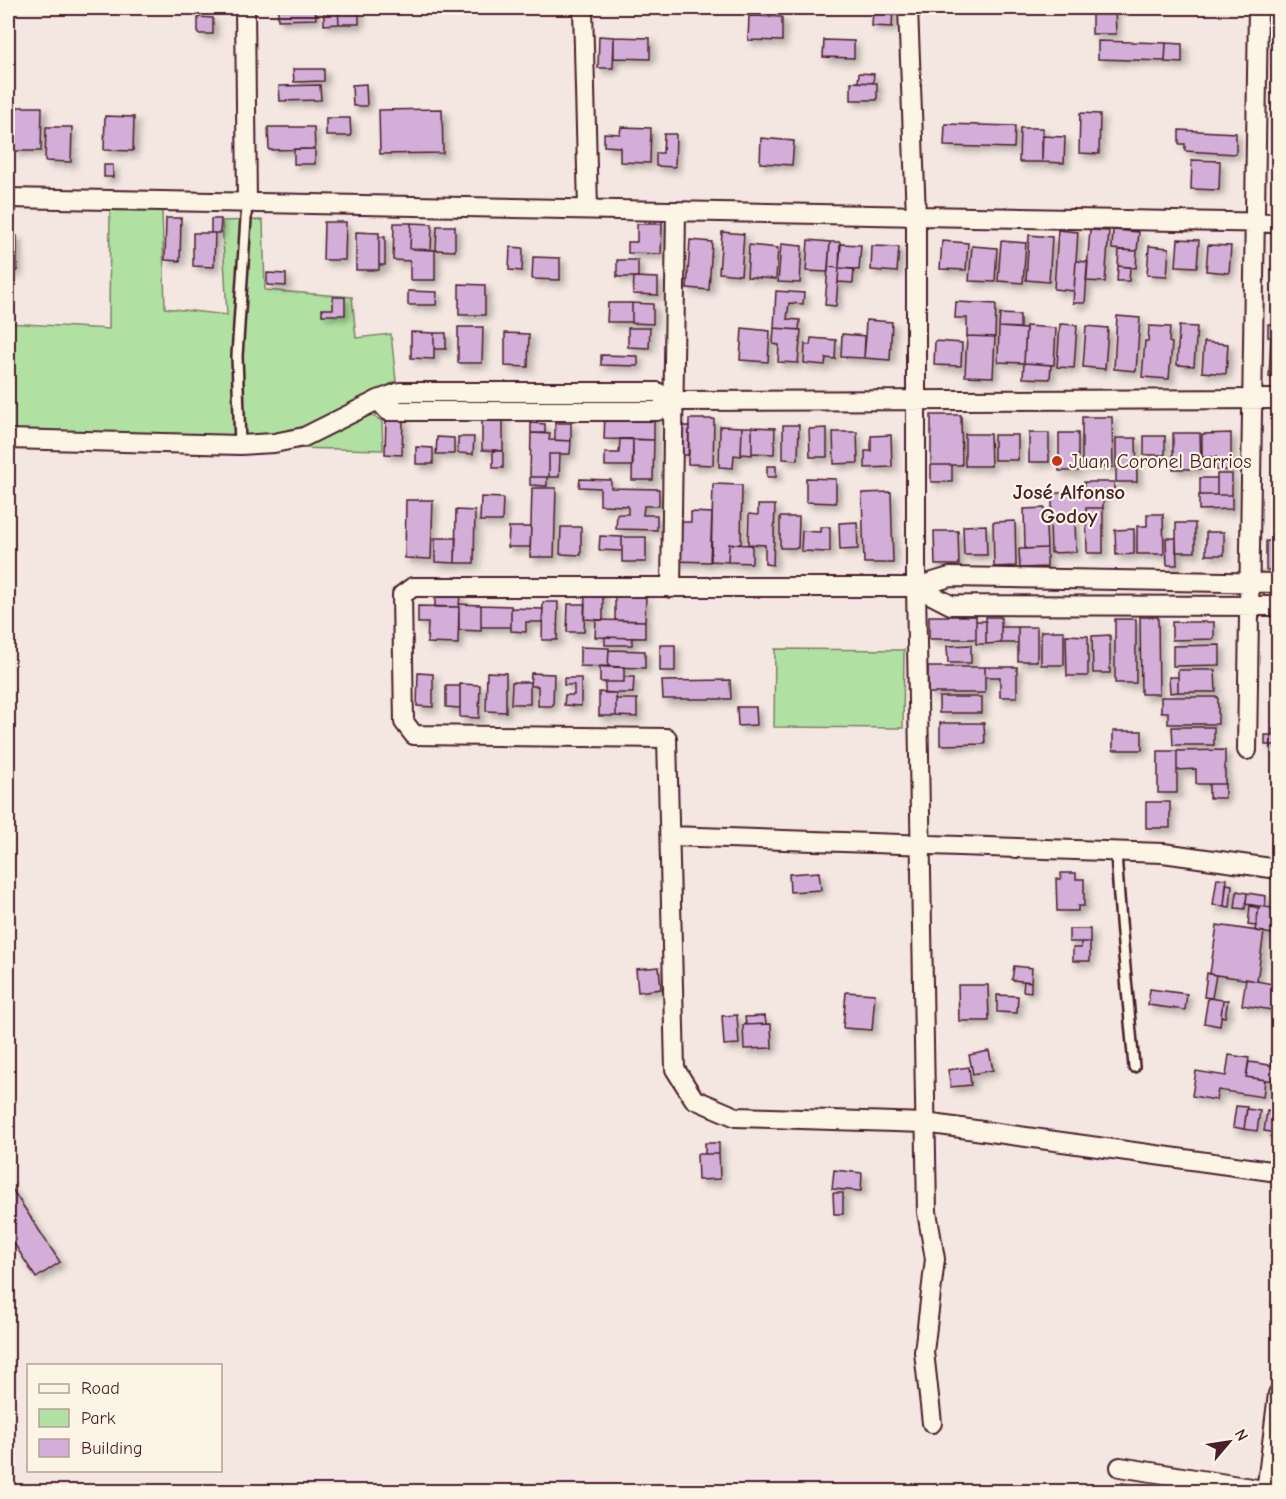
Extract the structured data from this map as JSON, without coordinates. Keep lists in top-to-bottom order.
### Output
{
  "districts": ["José Alfonso Godoy"],
  "places": ["Juan Coronel Barrios"],
  "legend": ["Road", "Park", "Building"],
  "north": "top right"
}
